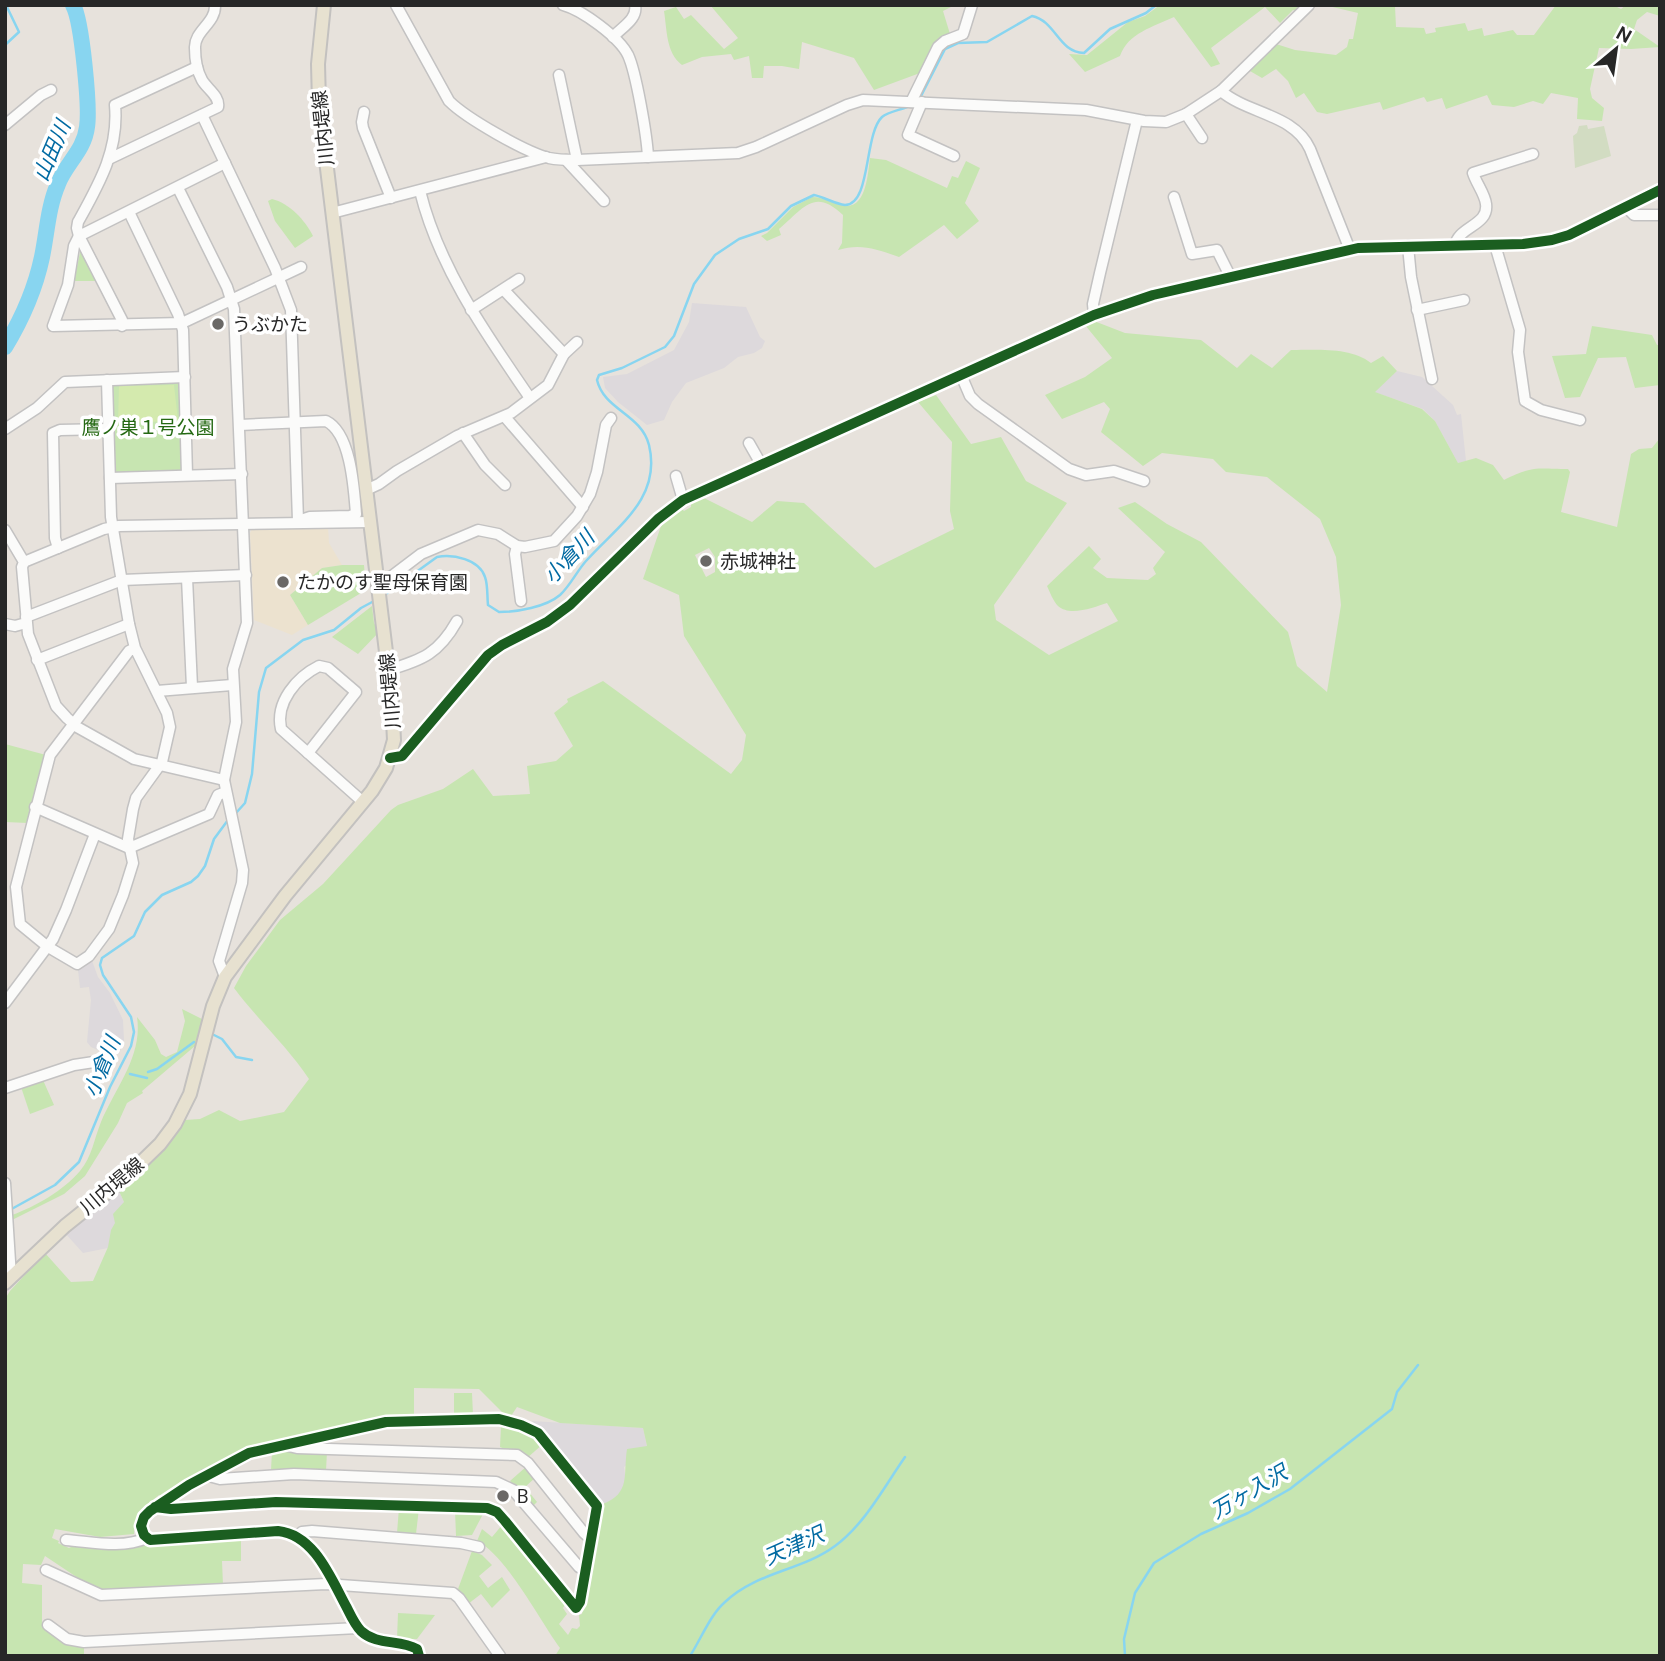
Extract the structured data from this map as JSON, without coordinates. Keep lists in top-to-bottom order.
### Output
{
  "streets": {
    "main road": ["川内堤線"]
  },
  "water": [
    "山田川",
    "小倉川",
    "万ヶ入沢",
    "天津沢"
  ],
  "parks": ["鷹ノ巣１号公園"],
  "places": [
    "うぶかた",
    "赤城神社",
    "たかのす聖母保育園",
    "B"
  ],
  "north": "top right"
}
